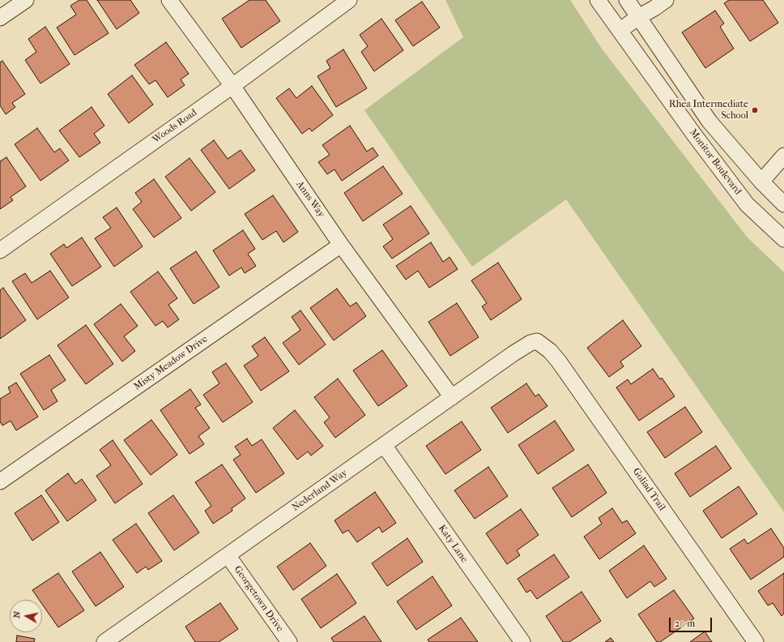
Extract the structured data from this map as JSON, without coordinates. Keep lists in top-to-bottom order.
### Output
{
  "streets": {
    "street": [
      "Woods Road",
      "Monitor Boulevard",
      "Anns Way",
      "Misty Meadow Drive",
      "Goliad Trail",
      "Nederland Way",
      "Katy Lane",
      "Georgetown Drive"
    ]
  },
  "crossings": [
    ["Woods Road", "Anns Way"],
    ["Anns Way", "Misty Meadow Drive"],
    ["Anns Way", "Nederland Way"],
    ["Goliad Trail", "Nederland Way"],
    ["Nederland Way", "Katy Lane"],
    ["Nederland Way", "Georgetown Drive"]
  ],
  "places": ["Rhea Intermediate School"],
  "scale_bar": "20 m",
  "north": "left"
}
